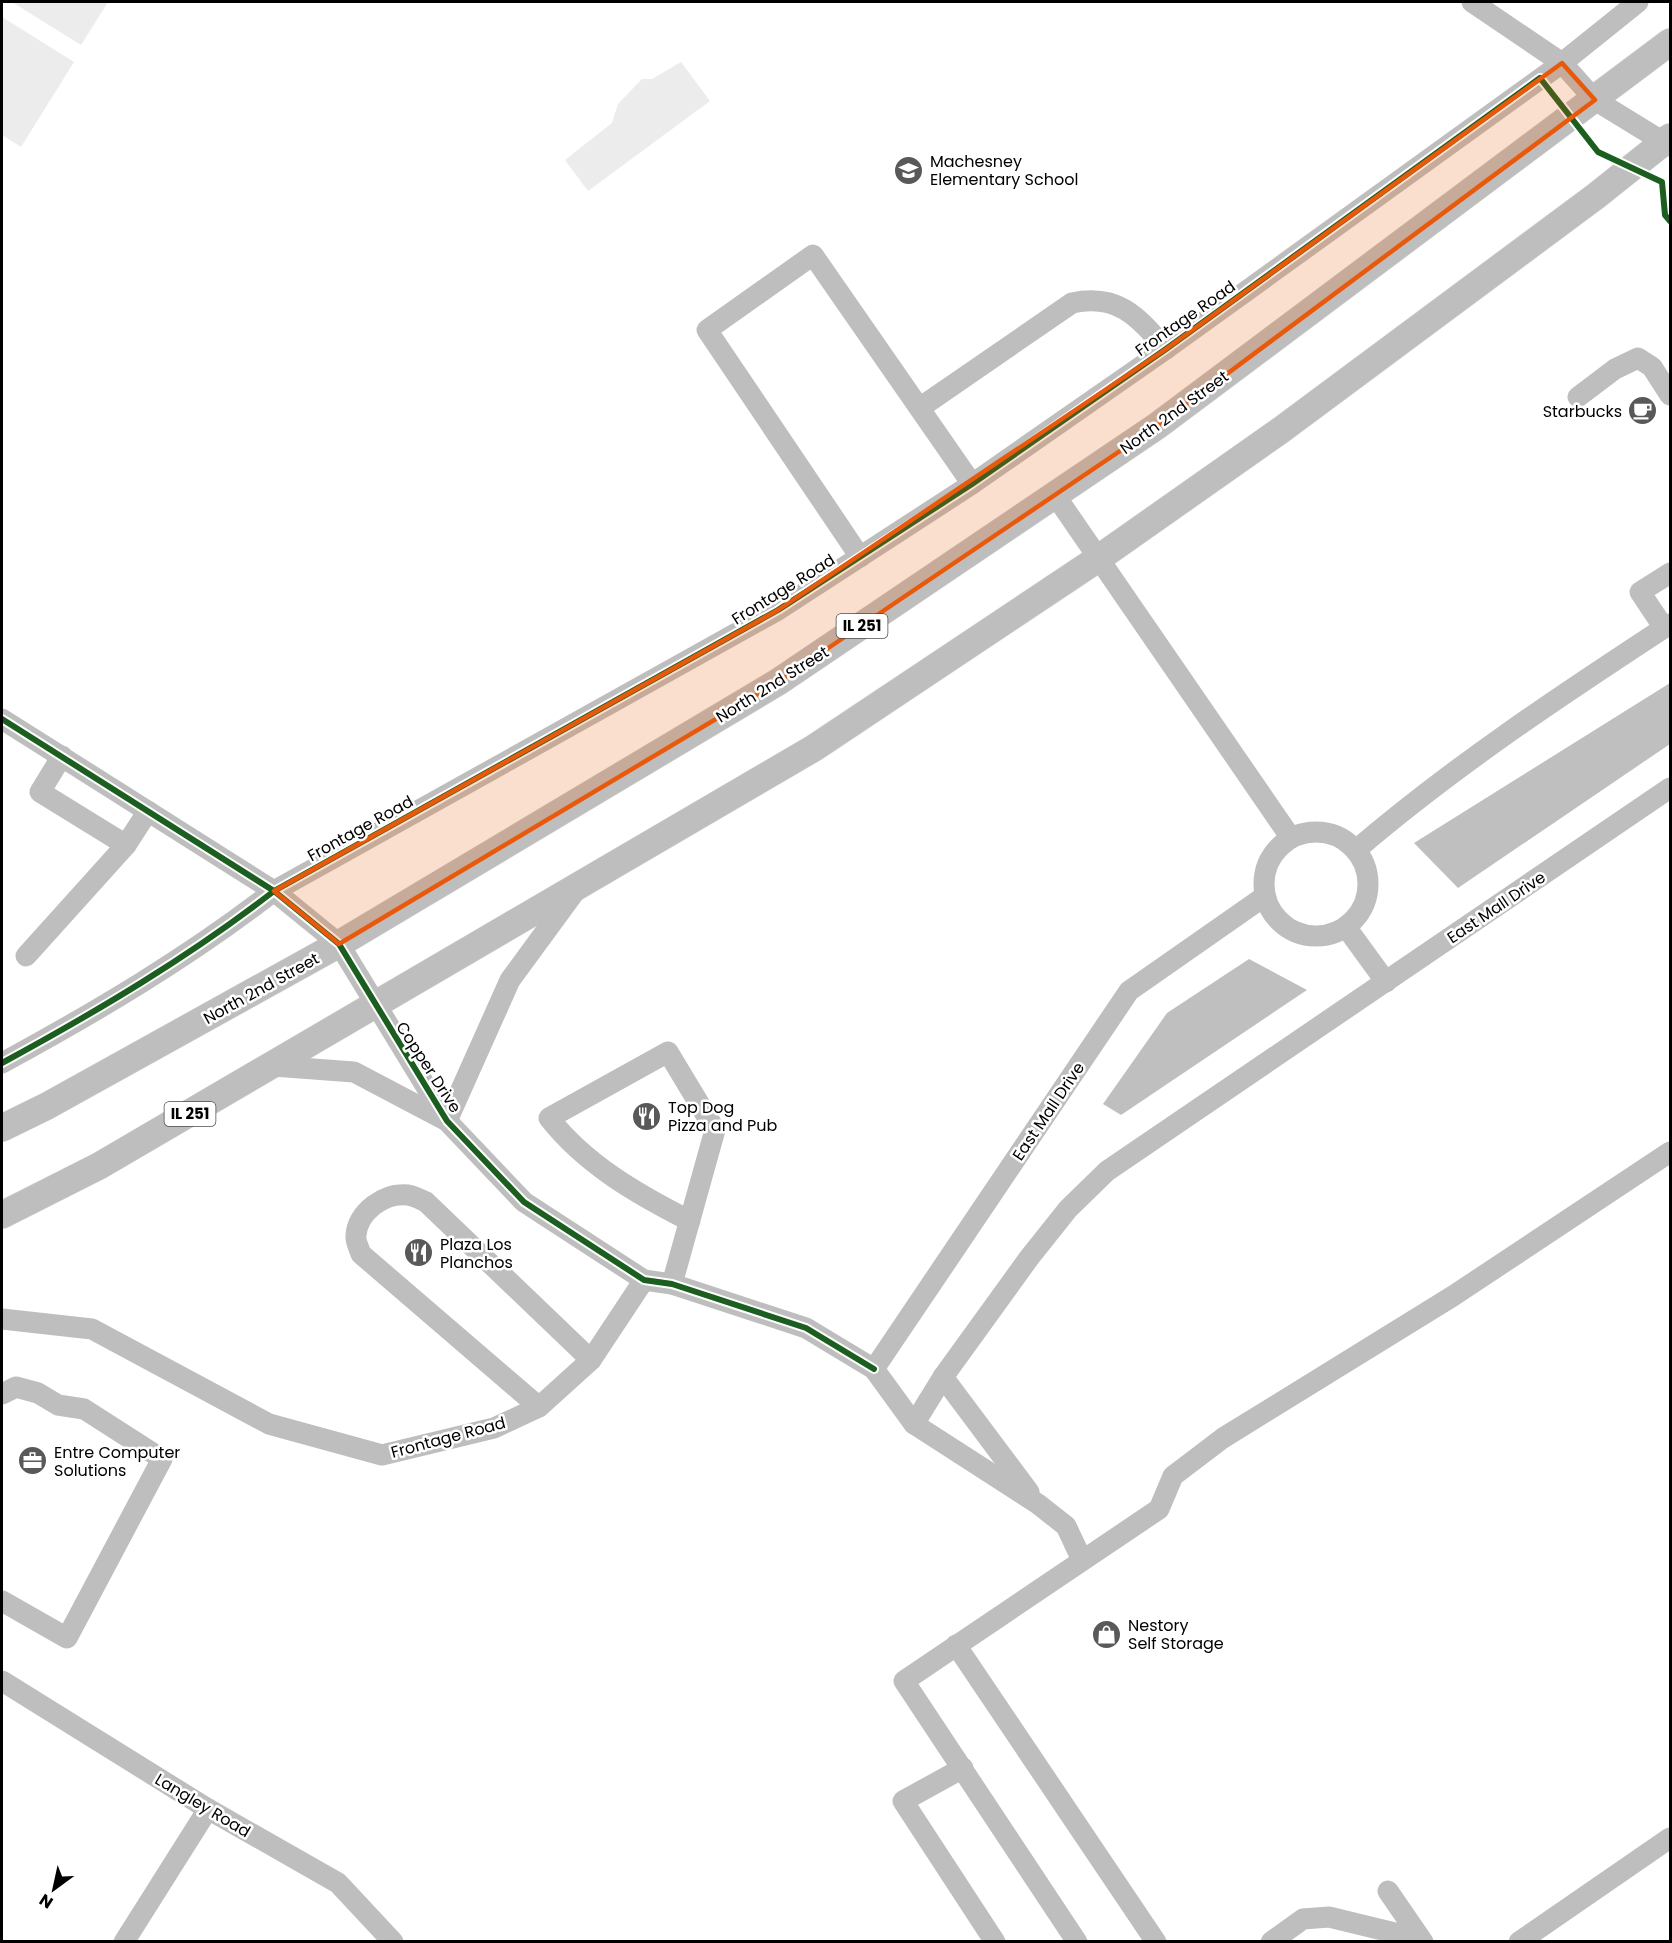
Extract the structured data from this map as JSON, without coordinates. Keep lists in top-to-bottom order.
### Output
{
  "streets": {
    "main road": ["North 2nd Street", "IL 251"],
    "street": [
      "Frontage Road",
      "East Mall Drive",
      "Copper Drive",
      "Langley Road"
    ]
  },
  "crossings": [
    ["Frontage Road", "Copper Drive"],
    ["North 2nd Street", "Copper Drive"],
    ["IL 251", "Copper Drive"],
    ["East Mall Drive", "Copper Drive"]
  ],
  "places": {
    "school or university": ["Machesney Elementary School"],
    "cafe": ["Starbucks"],
    "restaurant": ["Top Dog Pizza and Pub", "Plaza Los Planchos"],
    "office": ["Entre Computer Solutions"],
    "shop": ["Nestory Self Storage"]
  },
  "north": "bottom left"
}
